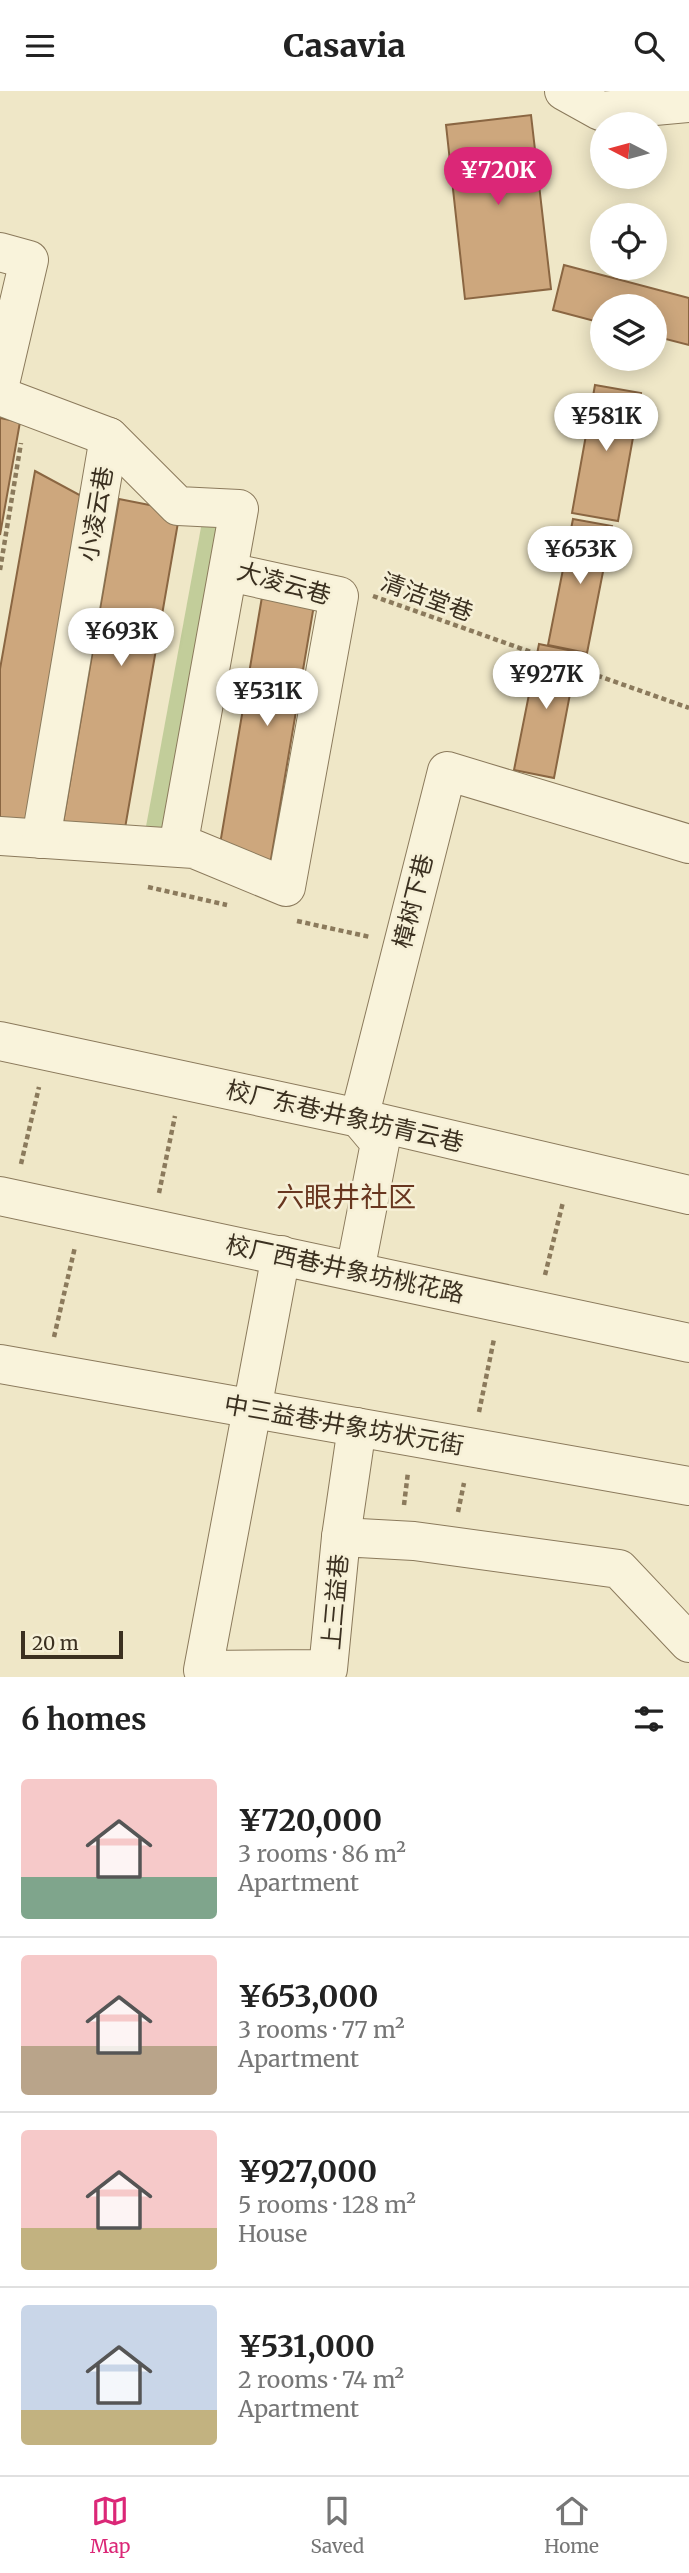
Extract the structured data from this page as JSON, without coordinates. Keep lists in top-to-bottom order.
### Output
{
  "streets": {
    "lane": [
      "小凌云巷",
      "大凌云巷",
      "樟树下巷",
      "校厂东巷·井象坊青云巷",
      "校厂西巷·井象坊桃花路",
      "中三益巷·井象坊状元街",
      "上三益巷"
    ],
    "path": ["清洁堂巷"]
  },
  "crossings": [
    ["小凌云巷", "大凌云巷"],
    ["樟树下巷", "校厂东巷·井象坊青云巷"],
    ["校厂西巷·井象坊桃花路", "上三益巷"],
    ["中三益巷·井象坊状元街", "上三益巷"]
  ],
  "districts": ["六眼井社区"],
  "scale_bar": "20 m",
  "north": "left",
  "page": {
    "header": "Casavia",
    "price": [
      "¥720K",
      "¥581K",
      "¥653K",
      "¥693K",
      "¥927K",
      "¥531K"
    ],
    "scale": "20 m",
    "heading": "6 homes",
    "list": [
      {
        "name": "¥720,000",
        "note": "3 rooms · 86 m² · Apartment"
      },
      {
        "name": "¥653,000",
        "note": "3 rooms · 77 m² · Apartment"
      },
      {
        "name": "¥927,000",
        "note": "5 rooms · 128 m² · House"
      },
      {
        "name": "¥531,000",
        "note": "2 rooms · 74 m² · Apartment"
      }
    ],
    "tabs": ["Map", "Saved", "Home"]
  }
}
